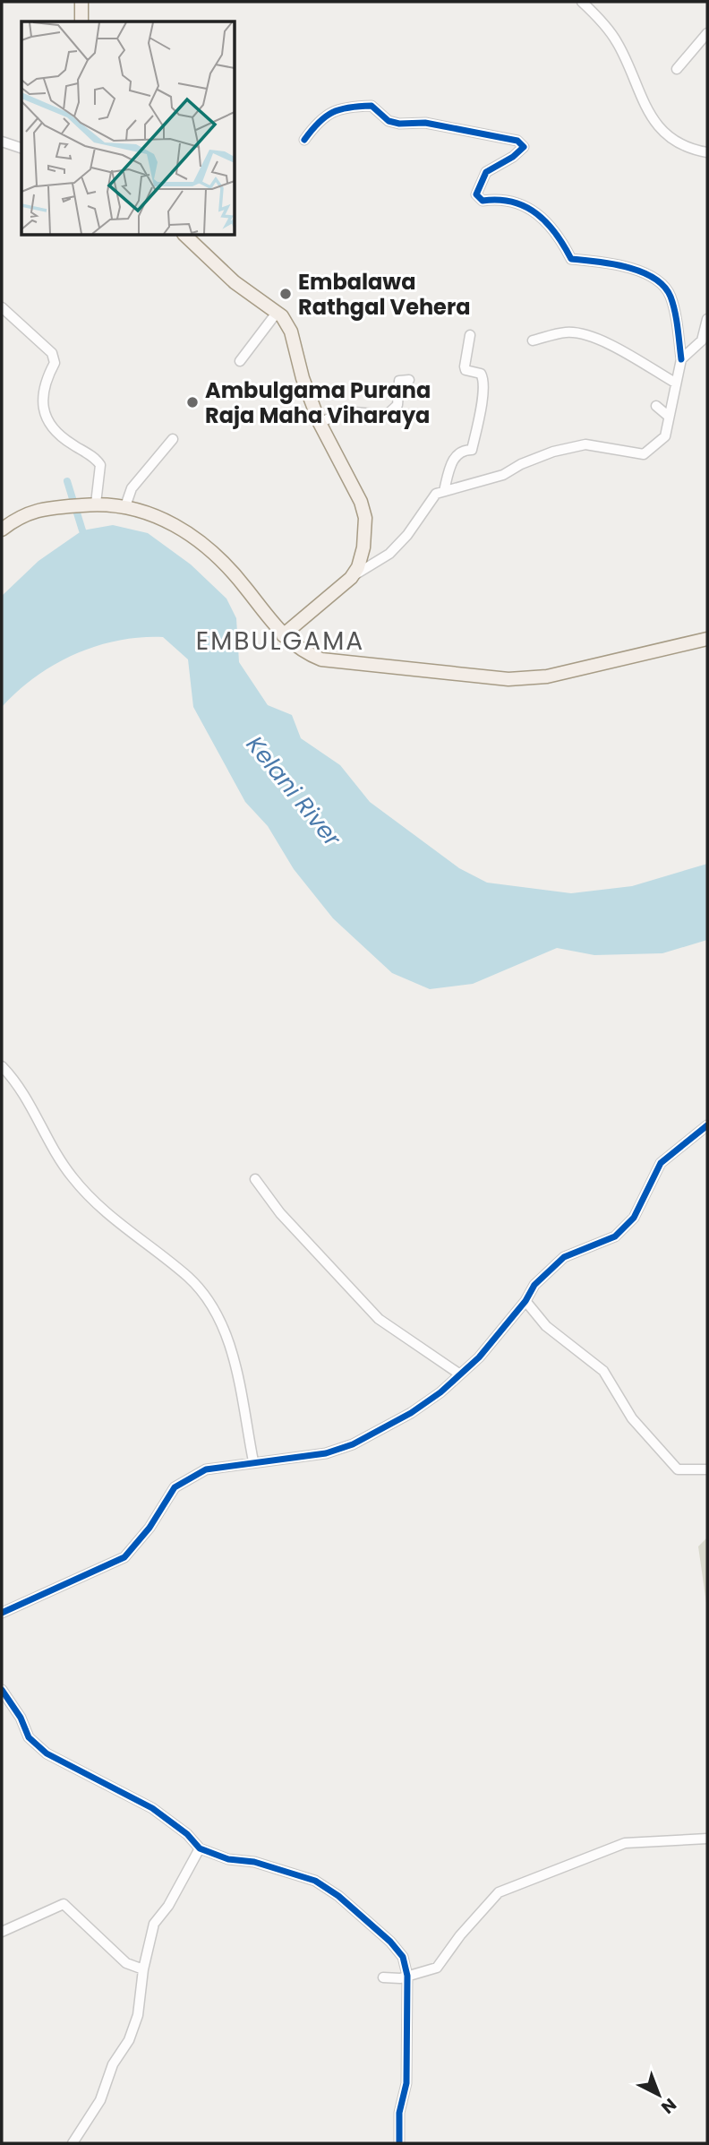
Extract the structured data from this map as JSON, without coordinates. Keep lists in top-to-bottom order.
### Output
{
  "districts": ["EMBULGAMA"],
  "water": ["Kelani River"],
  "places": ["Embalawa Rathgal Vehera", "Ambulgama Purana Raja Maha Viharaya"],
  "north": "bottom right"
}
